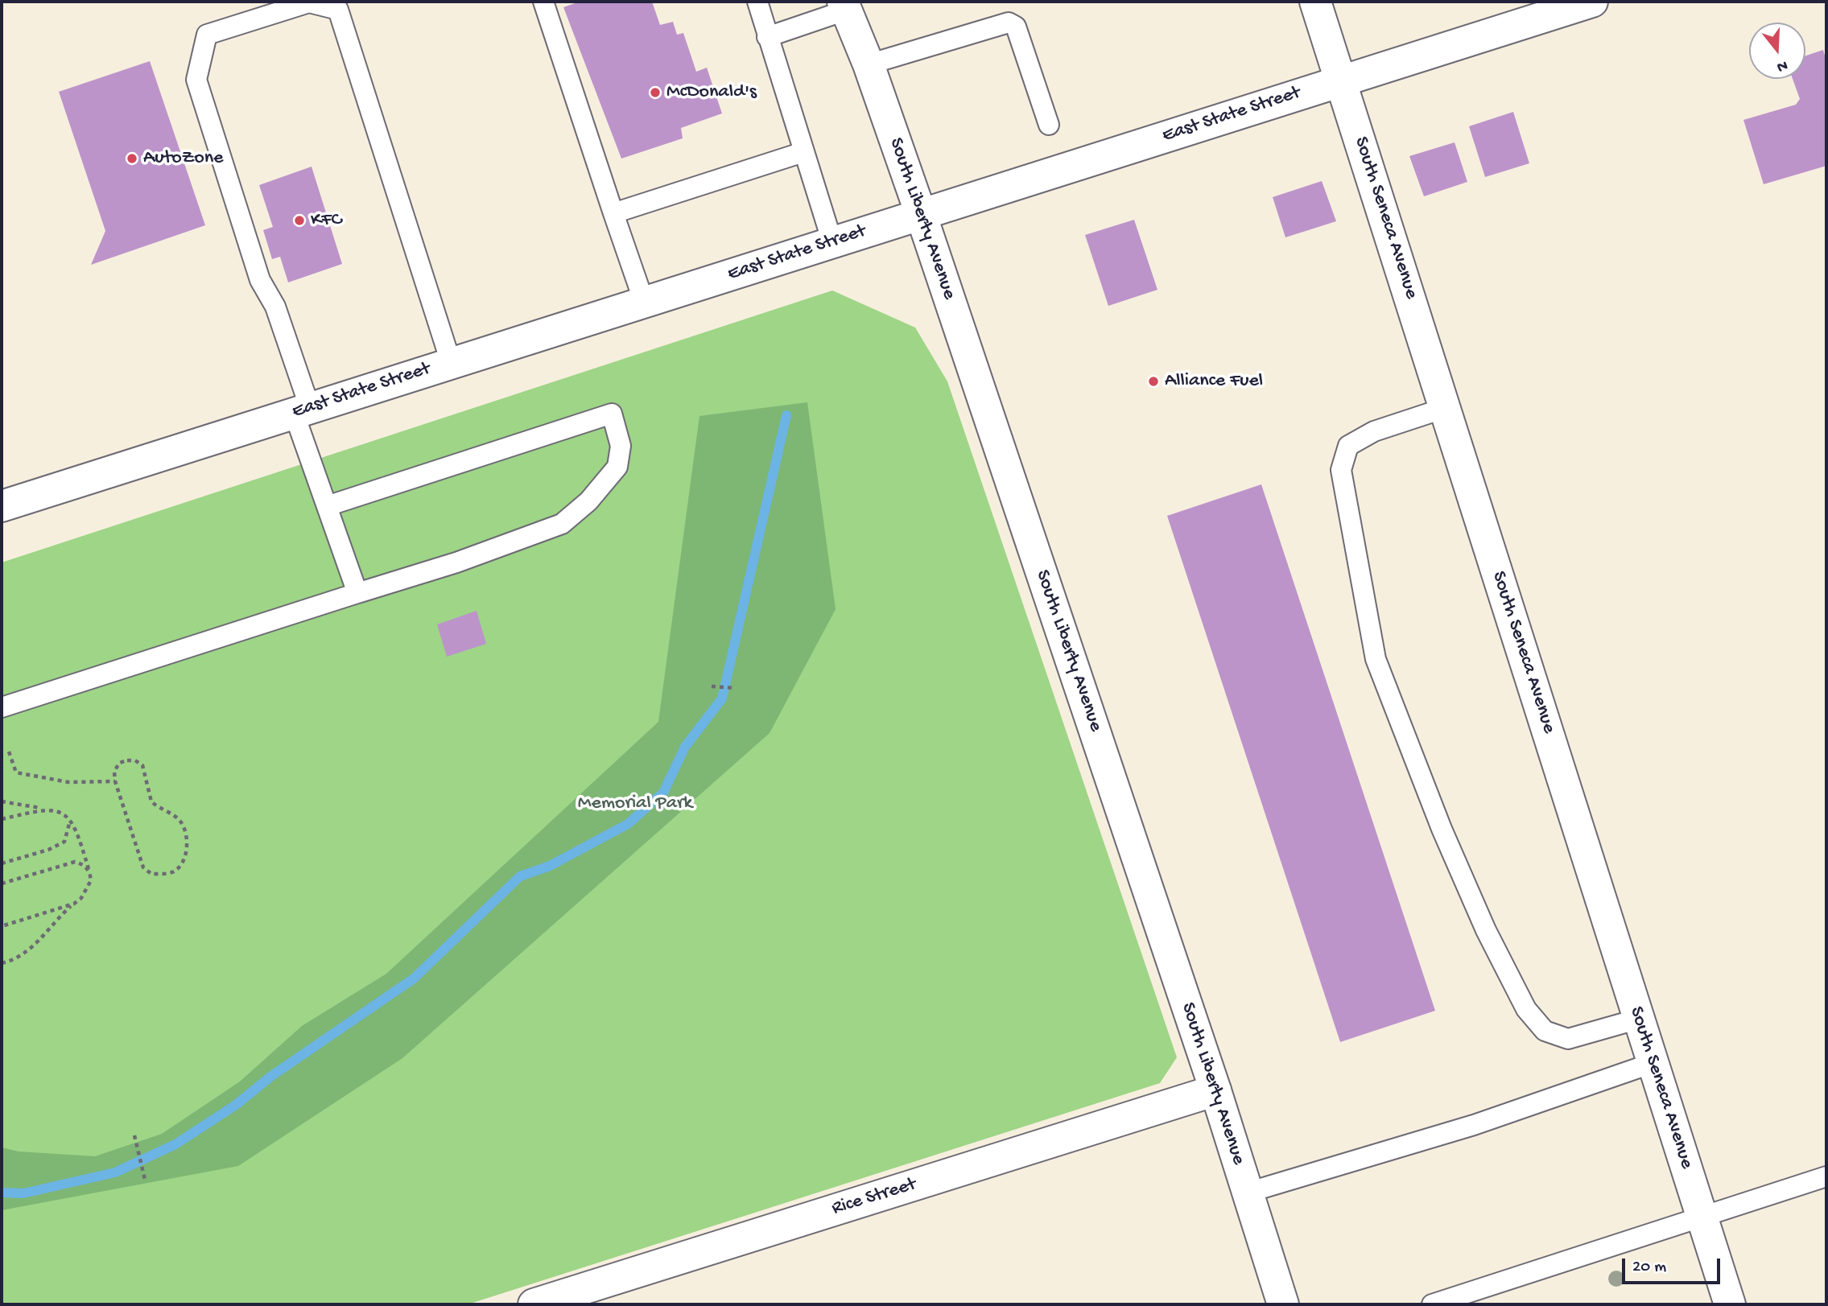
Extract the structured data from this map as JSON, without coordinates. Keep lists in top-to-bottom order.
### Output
{
  "streets": {
    "main road": [
      "East State Street",
      "South Seneca Avenue",
      "South Liberty Avenue",
      "Rice Street"
    ]
  },
  "crossings": [
    ["East State Street", "South Seneca Avenue"],
    ["East State Street", "South Liberty Avenue"],
    ["South Liberty Avenue", "Rice Street"]
  ],
  "parks": ["Memorial Park"],
  "places": [
    "McDonald's",
    "AutoZone",
    "KFC",
    "Alliance Fuel"
  ],
  "scale_bar": "20 m",
  "north": "bottom"
}
